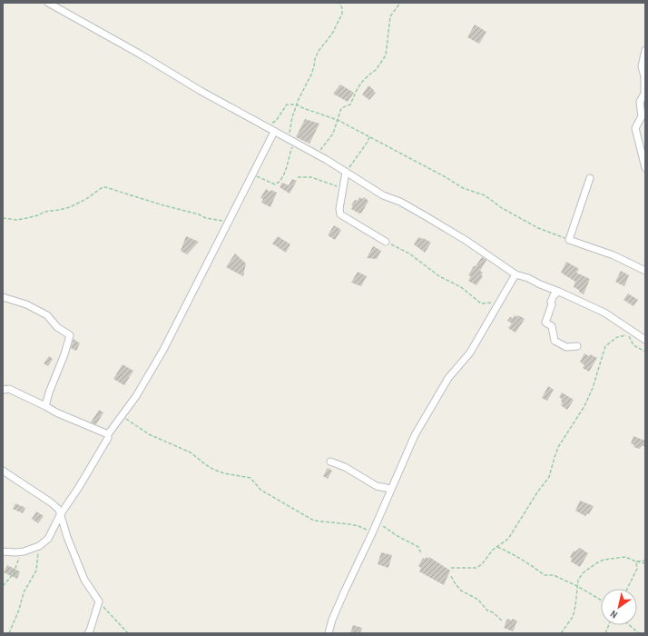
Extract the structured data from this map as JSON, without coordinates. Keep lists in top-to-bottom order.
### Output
{
  "north": "bottom left"
}
